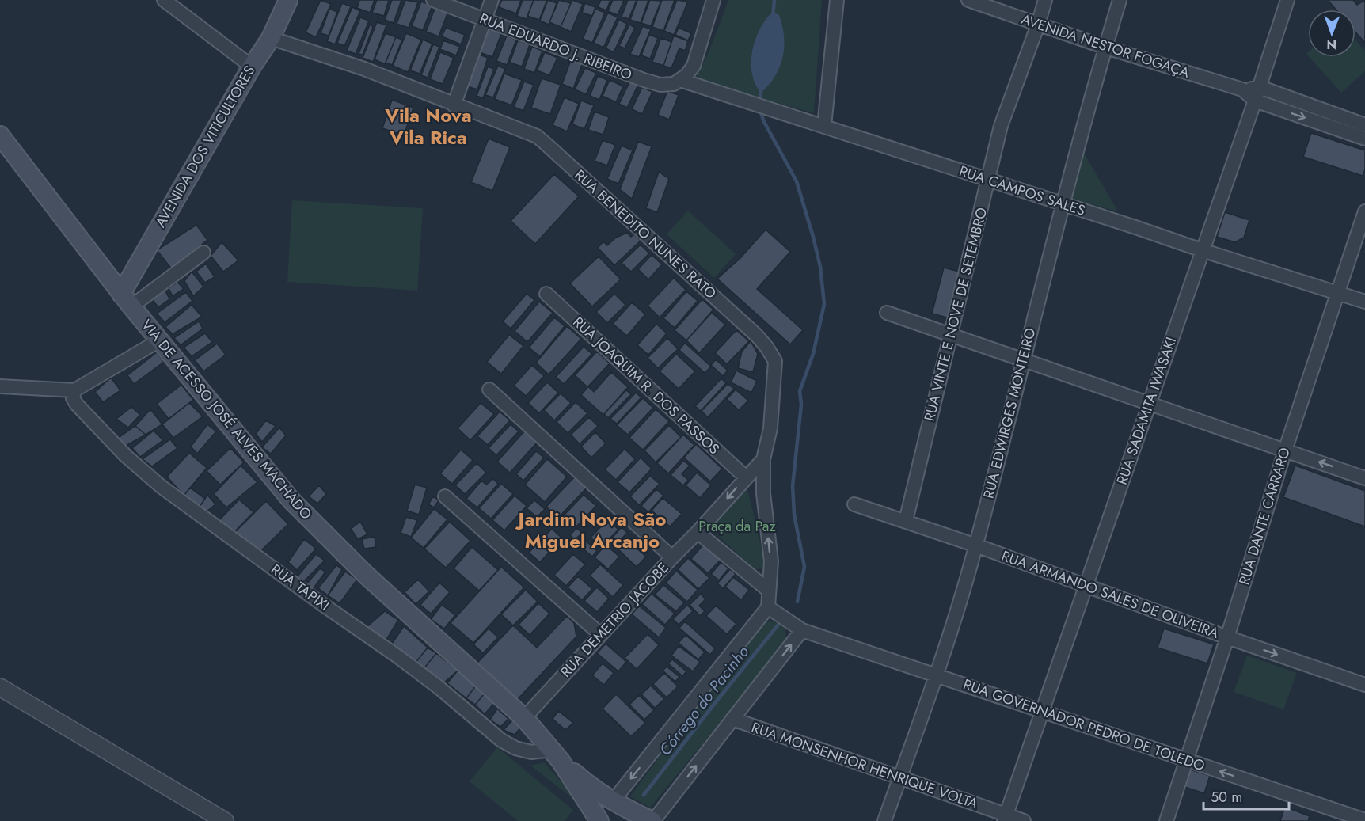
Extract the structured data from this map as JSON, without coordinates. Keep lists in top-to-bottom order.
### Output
{
  "streets": {
    "main road": ["AVENIDA DOS VITICULTORES", "VIA DE ACESSO JOSÉ ALVES MACHADO"],
    "street": [
      "AVENIDA NESTOR FOGAÇA",
      "RUA EDUARDO J. RIBEIRO",
      "RUA CAMPOS SALES",
      "RUA BENEDITO NUNES RATO",
      "RUA VINTE E NOVE DE SETEMBRO",
      "RUA JOAQUIM R. DOS PASSOS",
      "RUA SADAMITA IWASAKI",
      "RUA EDWIRGES MONTEIRO",
      "RUA DANTE CARRARO",
      "RUA TAPIXI",
      "RUA ARMANDO SALES DE OLIVEIRA",
      "RUA DEMETRIO JACOBE",
      "RUA GOVERNADOR PEDRO DE TOLEDO",
      "RUA MONSENHOR HENRIQUE VOLTA"
    ]
  },
  "crossings": [
    ["AVENIDA NESTOR FOGAÇA", "RUA VINTE E NOVE DE SETEMBRO"],
    ["AVENIDA NESTOR FOGAÇA", "RUA SADAMITA IWASAKI"],
    ["AVENIDA NESTOR FOGAÇA", "RUA EDWIRGES MONTEIRO"],
    ["RUA EDUARDO J. RIBEIRO", "RUA CAMPOS SALES"],
    ["AVENIDA DOS VITICULTORES", "RUA BENEDITO NUNES RATO"],
    ["AVENIDA DOS VITICULTORES", "VIA DE ACESSO JOSÉ ALVES MACHADO"],
    ["RUA CAMPOS SALES", "RUA VINTE E NOVE DE SETEMBRO"],
    ["RUA CAMPOS SALES", "RUA SADAMITA IWASAKI"],
    ["RUA CAMPOS SALES", "RUA EDWIRGES MONTEIRO"],
    ["RUA CAMPOS SALES", "RUA DANTE CARRARO"],
    ["RUA BENEDITO NUNES RATO", "RUA DEMETRIO JACOBE"],
    ["RUA BENEDITO NUNES RATO", "RUA GOVERNADOR PEDRO DE TOLEDO"],
    ["RUA VINTE E NOVE DE SETEMBRO", "RUA ARMANDO SALES DE OLIVEIRA"],
    ["RUA JOAQUIM R. DOS PASSOS", "RUA DEMETRIO JACOBE"],
    ["RUA SADAMITA IWASAKI", "RUA ARMANDO SALES DE OLIVEIRA"],
    ["RUA SADAMITA IWASAKI", "RUA GOVERNADOR PEDRO DE TOLEDO"],
    ["RUA SADAMITA IWASAKI", "RUA MONSENHOR HENRIQUE VOLTA"],
    ["RUA EDWIRGES MONTEIRO", "RUA ARMANDO SALES DE OLIVEIRA"],
    ["RUA EDWIRGES MONTEIRO", "RUA GOVERNADOR PEDRO DE TOLEDO"],
    ["RUA EDWIRGES MONTEIRO", "RUA MONSENHOR HENRIQUE VOLTA"],
    ["VIA DE ACESSO JOSÉ ALVES MACHADO", "RUA TAPIXI"],
    ["VIA DE ACESSO JOSÉ ALVES MACHADO", "RUA DEMETRIO JACOBE"],
    ["RUA DANTE CARRARO", "RUA ARMANDO SALES DE OLIVEIRA"],
    ["RUA DANTE CARRARO", "RUA GOVERNADOR PEDRO DE TOLEDO"]
  ],
  "districts": ["Vila Nova Vila Rica", "Jardim Nova São Miguel Arcanjo"],
  "water": ["Córrego do Pacinho"],
  "parks": ["Praça da Paz"],
  "scale_bar": "50 m",
  "north": "bottom"
}
